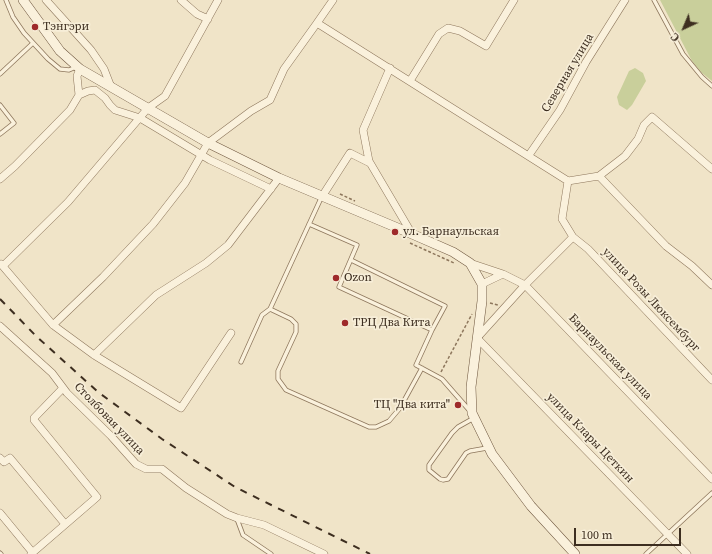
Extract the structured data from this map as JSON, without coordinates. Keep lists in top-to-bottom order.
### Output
{
  "streets": {
    "street": [
      "Северная улица",
      "улица Розы Люксембург",
      "Барнаульская улица",
      "Столбовая улица",
      "улица Клары Цеткин"
    ]
  },
  "places": [
    "Тэнгэри",
    "ул. Барнаульская",
    "Ozon",
    "ТРЦ Два Кита",
    "ТЦ \"Два кита\""
  ],
  "scale_bar": "100 m",
  "north": "bottom left"
}
